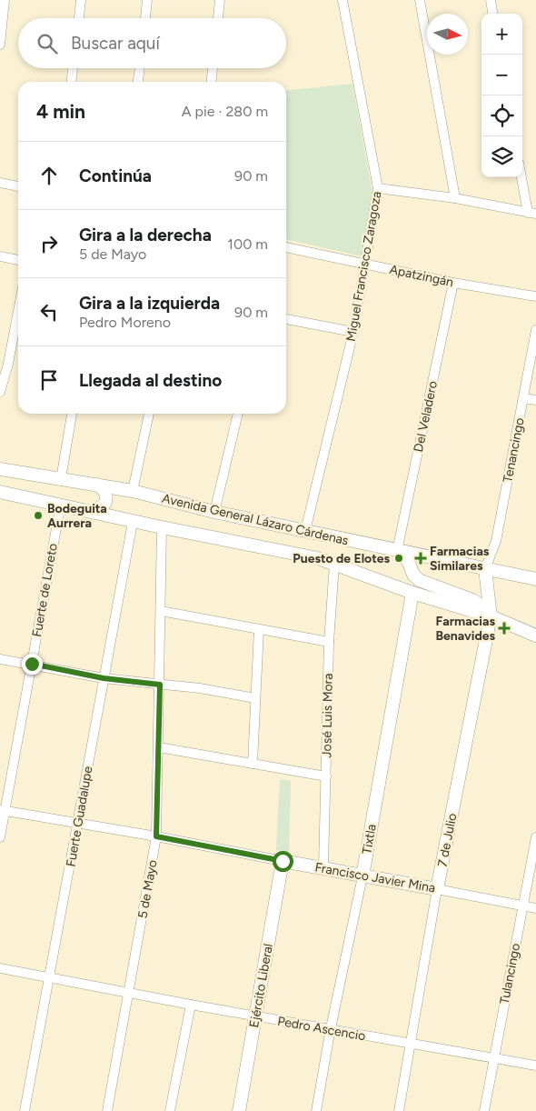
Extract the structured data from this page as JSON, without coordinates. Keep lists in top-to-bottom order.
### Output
{
  "streets": {
    "street": [
      "Miguel Francisco Zaragoza",
      "Apatzingán",
      "Del Veladero",
      "Tenancingo",
      "Avenida General Lázaro Cárdenas",
      "Fuerte de Loreto",
      "José Luis Mora",
      "Fuerte Guadalupe",
      "Tixtla",
      "7 de Julio",
      "Francisco Javier Mina",
      "5 de Mayo",
      "Tulancingo",
      "Ejército Liberal",
      "Pedro Ascencio"
    ]
  },
  "crossings": [
    ["Miguel Francisco Zaragoza", "Apatzingán"],
    ["Miguel Francisco Zaragoza", "Avenida General Lázaro Cárdenas"],
    ["Apatzingán", "Del Veladero"],
    ["Del Veladero", "Avenida General Lázaro Cárdenas"],
    ["Tenancingo", "Avenida General Lázaro Cárdenas"],
    ["Tenancingo", "7 de Julio"],
    ["Avenida General Lázaro Cárdenas", "Fuerte de Loreto"],
    ["Avenida General Lázaro Cárdenas", "José Luis Mora"],
    ["Avenida General Lázaro Cárdenas", "Fuerte Guadalupe"],
    ["Avenida General Lázaro Cárdenas", "Tixtla"],
    ["Avenida General Lázaro Cárdenas", "7 de Julio"],
    ["Avenida General Lázaro Cárdenas", "5 de Mayo"],
    ["Fuerte de Loreto", "Francisco Javier Mina"],
    ["José Luis Mora", "Francisco Javier Mina"],
    ["Fuerte Guadalupe", "Francisco Javier Mina"],
    ["Fuerte Guadalupe", "Pedro Ascencio"],
    ["Tixtla", "Francisco Javier Mina"],
    ["Tixtla", "Pedro Ascencio"],
    ["7 de Julio", "Francisco Javier Mina"],
    ["7 de Julio", "Pedro Ascencio"],
    ["Francisco Javier Mina", "5 de Mayo"],
    ["Francisco Javier Mina", "Tulancingo"],
    ["Francisco Javier Mina", "Ejército Liberal"],
    ["5 de Mayo", "Pedro Ascencio"],
    ["Tulancingo", "Pedro Ascencio"],
    ["Ejército Liberal", "Pedro Ascencio"]
  ],
  "places": {
    "other": ["Bodeguita Aurrera", "Puesto de Elotes"],
    "health": ["Farmacias Similares", "Farmacias Benavides"]
  },
  "north": "right",
  "page": {
    "map_buttons": ["+", "−"],
    "search": "Buscar aquí",
    "heading": ["4 min", "A pie · 280 m"],
    "list": [
      ["Continúa", "90 m"],
      ["Gira a la derecha", "5 de Mayo", "100 m"],
      ["Gira a la izquierda", "Pedro Moreno", "90 m"],
      "Llegada al destino"
    ]
  }
}
